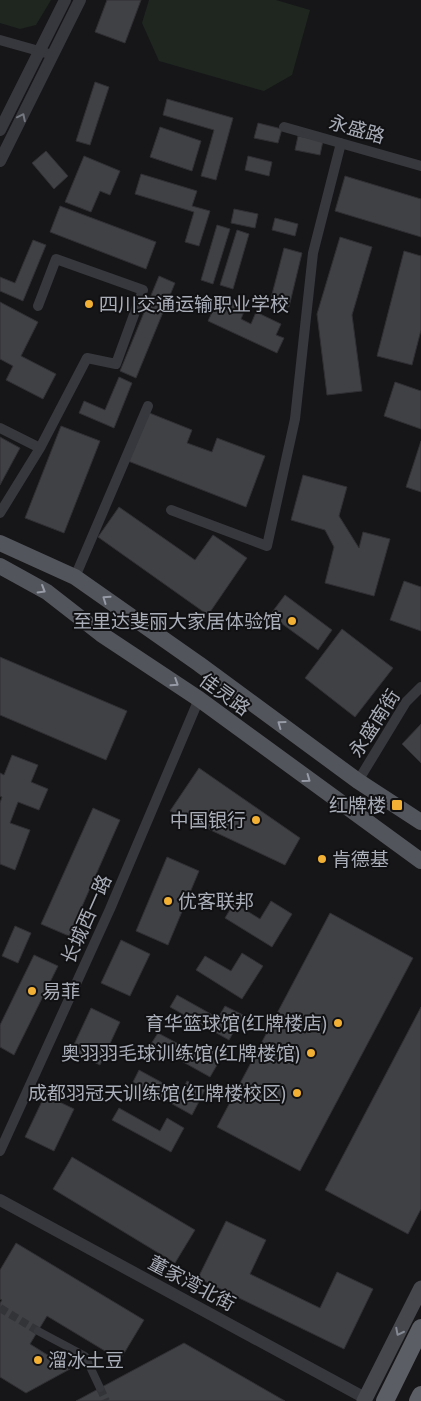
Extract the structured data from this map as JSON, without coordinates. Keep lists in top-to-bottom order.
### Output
{
  "streets": {
    "main road": ["佳灵路"],
    "street": [
      "永盛路",
      "永盛南街",
      "长城西一路",
      "董家湾北街"
    ]
  },
  "crossings": [
    ["佳灵路", "永盛南街"],
    ["佳灵路", "长城西一路"]
  ],
  "places": {
    "other": [
      "四川交通运输职业学校",
      "至里达斐丽大家居体验馆",
      "中国银行",
      "肯德基",
      "优客联邦",
      "易菲",
      "育华篮球馆(红牌楼店)",
      "奥羽羽毛球训练馆(红牌楼馆)",
      "成都羽冠天训练馆(红牌楼校区)",
      "溜冰土豆"
    ],
    "transit": ["红牌楼"]
  }
}
